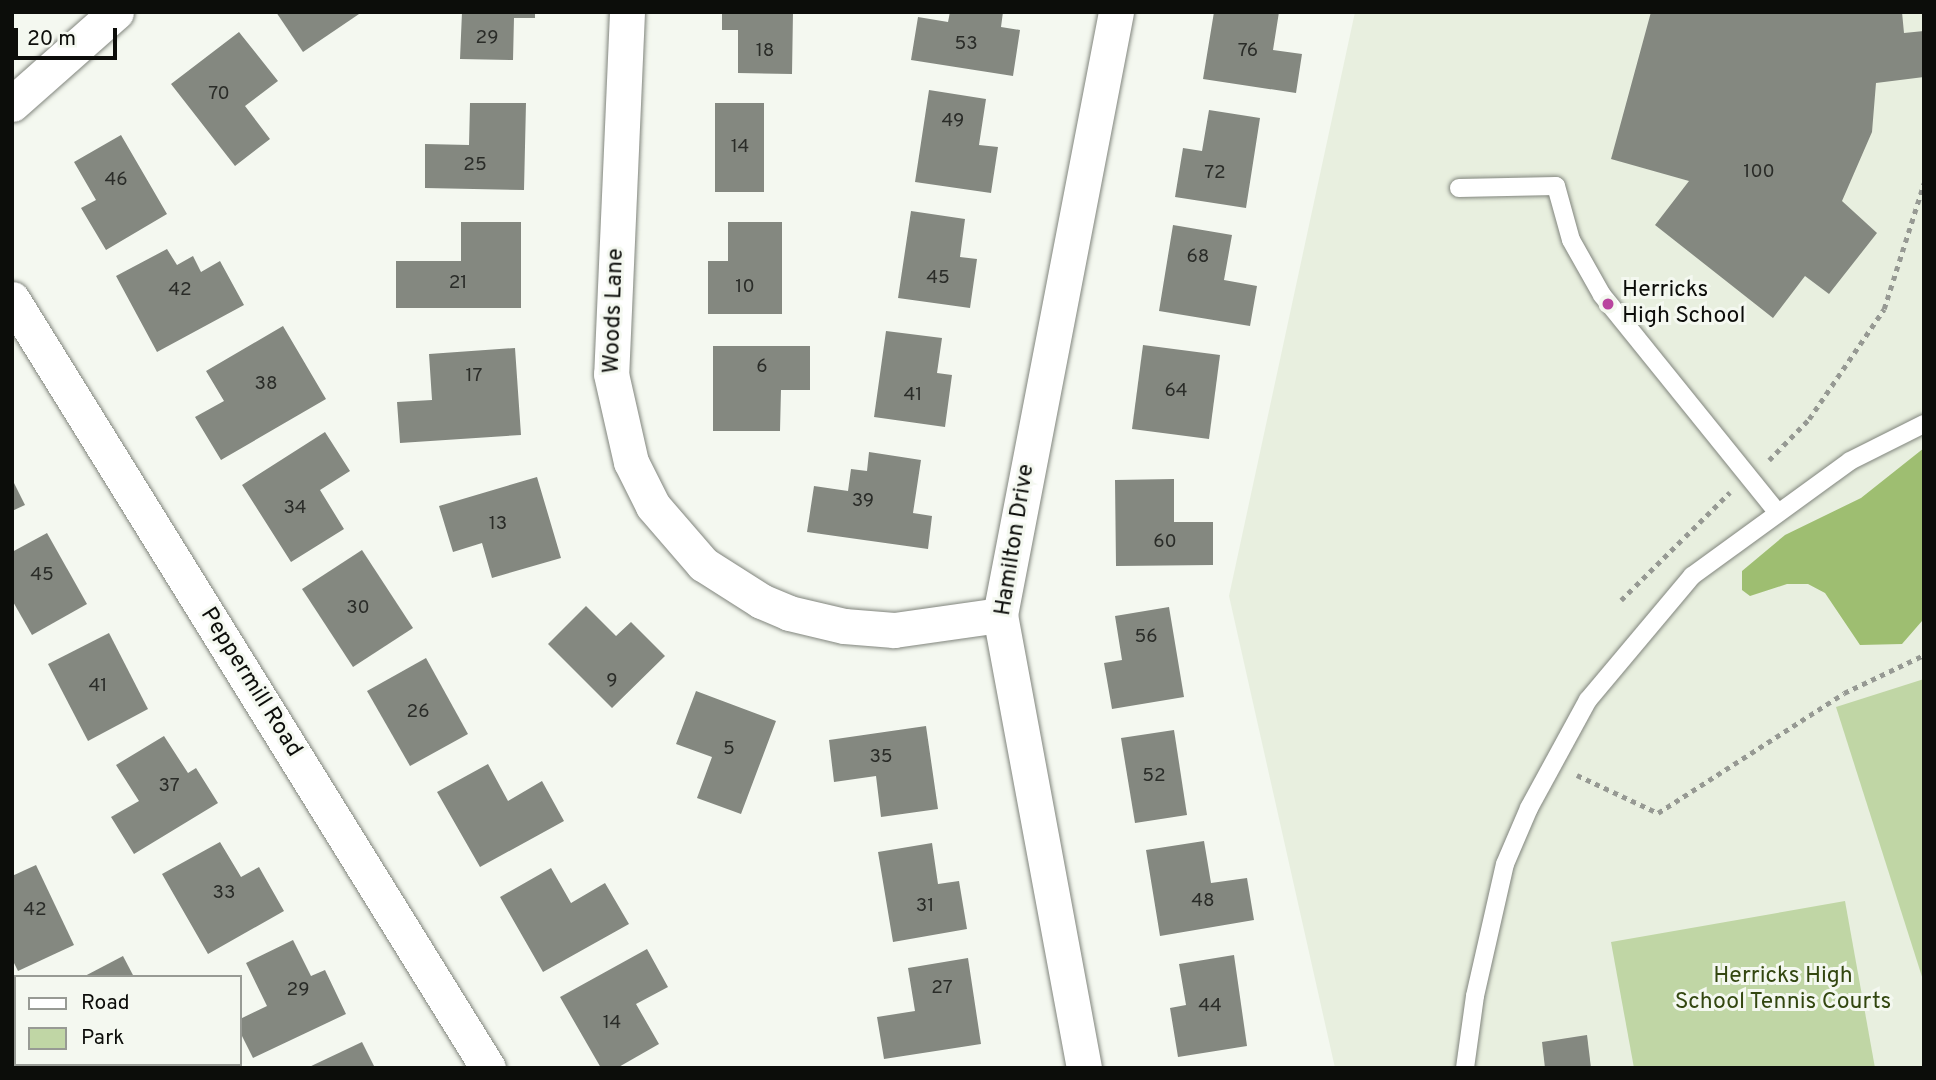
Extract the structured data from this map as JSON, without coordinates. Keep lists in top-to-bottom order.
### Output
{
  "streets": {
    "street": ["Woods Lane", "Hamilton Drive", "Peppermill Road"]
  },
  "crossings": [
    ["Woods Lane", "Hamilton Drive"]
  ],
  "parks": ["Herricks High School Tennis Courts"],
  "places": ["Herricks High School"],
  "house_numbers": [
    "29",
    "53",
    "18",
    "76",
    "70",
    "49",
    "14",
    "25",
    "100",
    "72",
    "46",
    "68",
    "45",
    "21",
    "10",
    "42",
    "6",
    "17",
    "38",
    "64",
    "41",
    "39",
    "34",
    "13",
    "60",
    "45",
    "30",
    "56",
    "9",
    "41",
    "26",
    "5",
    "35",
    "52",
    "37",
    "33",
    "48",
    "31",
    "42",
    "27",
    "29",
    "44",
    "14"
  ],
  "legend": ["Road", "Park"],
  "scale_bar": "20 m"
}
